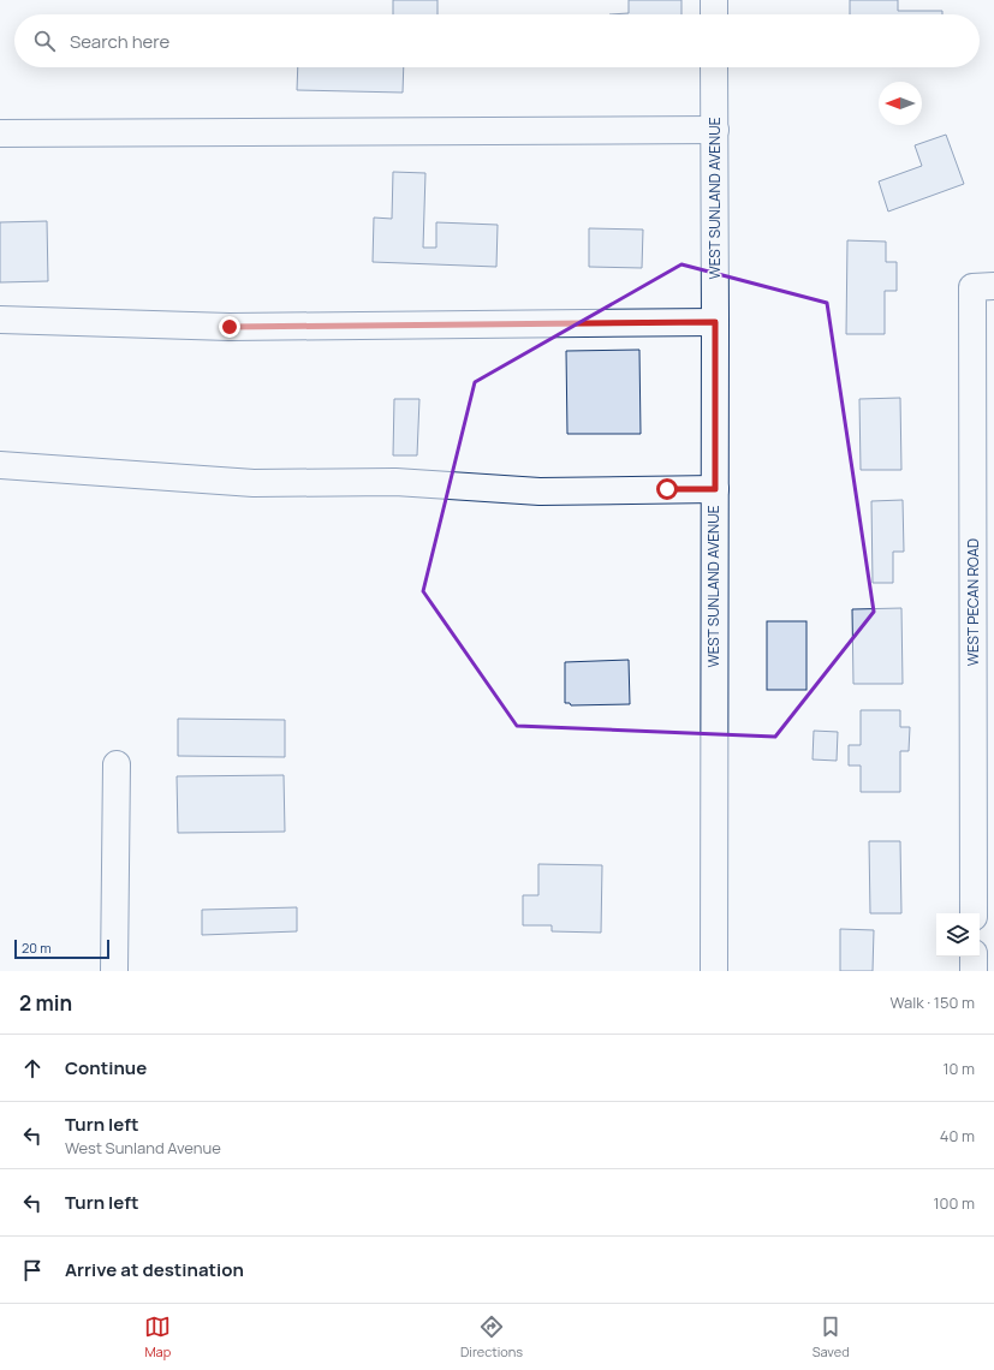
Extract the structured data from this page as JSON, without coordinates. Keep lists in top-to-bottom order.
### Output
{
  "streets": {
    "street": ["WEST SUNLAND AVENUE", "WEST PECAN ROAD"]
  },
  "scale_bar": "20 m",
  "north": "left",
  "page": {
    "search": "Search here",
    "scale": "20 m",
    "heading": ["2 min", "Walk · 150 m"],
    "list": [
      ["Continue", "10 m"],
      ["Turn left", "West Sunland Avenue", "40 m"],
      ["Turn left", "100 m"],
      "Arrive at destination"
    ],
    "nav": ["Map", "Directions", "Saved"]
  }
}
